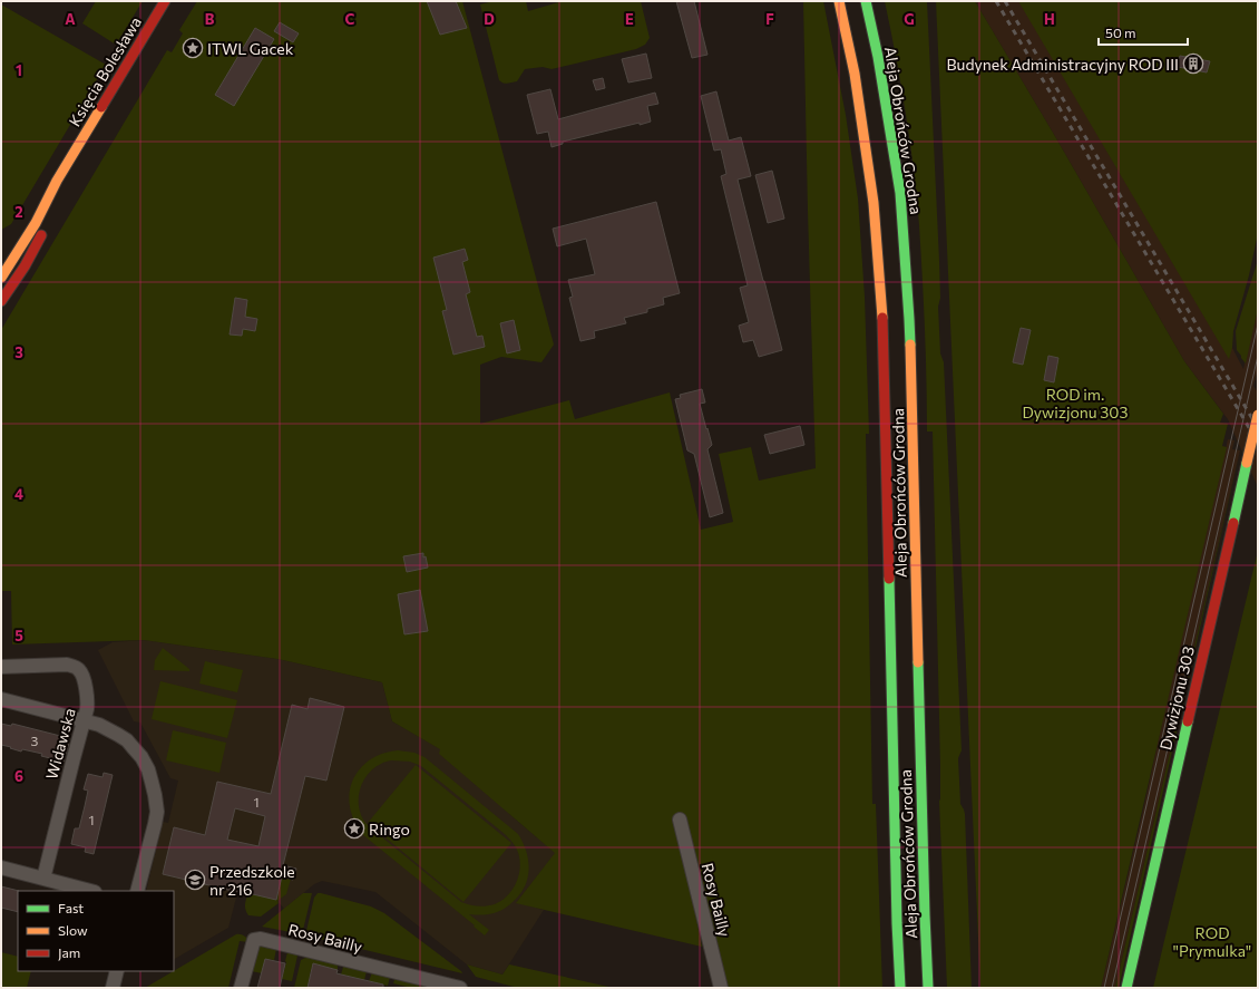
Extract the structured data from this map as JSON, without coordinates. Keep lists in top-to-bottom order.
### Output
{
  "streets": {
    "main road": ["Księcia Bolesława", "Aleja Obrońców Grodna", "Dywizjonu 303"],
    "street": ["Widawska", "Rosy Bailly"]
  },
  "parks": ["ROD im. Dywizjonu 303", "ROD \"Prymulka\""],
  "places": {
    "place": ["ITWL Gacek", "Ringo"],
    "building": ["Budynek Administracyjny ROD III"],
    "school or university": ["Przedszkole nr 216"]
  },
  "house_numbers": ["3", "1", "1"],
  "legend": ["Fast", "Slow", "Jam"],
  "scale_bar": "50 m",
  "grid": {
    "columns": [
      "A",
      "B",
      "C",
      "D",
      "E",
      "F",
      "G",
      "H"
    ],
    "rows": [
      "1",
      "2",
      "3",
      "4",
      "5",
      "6"
    ]
  }
}
